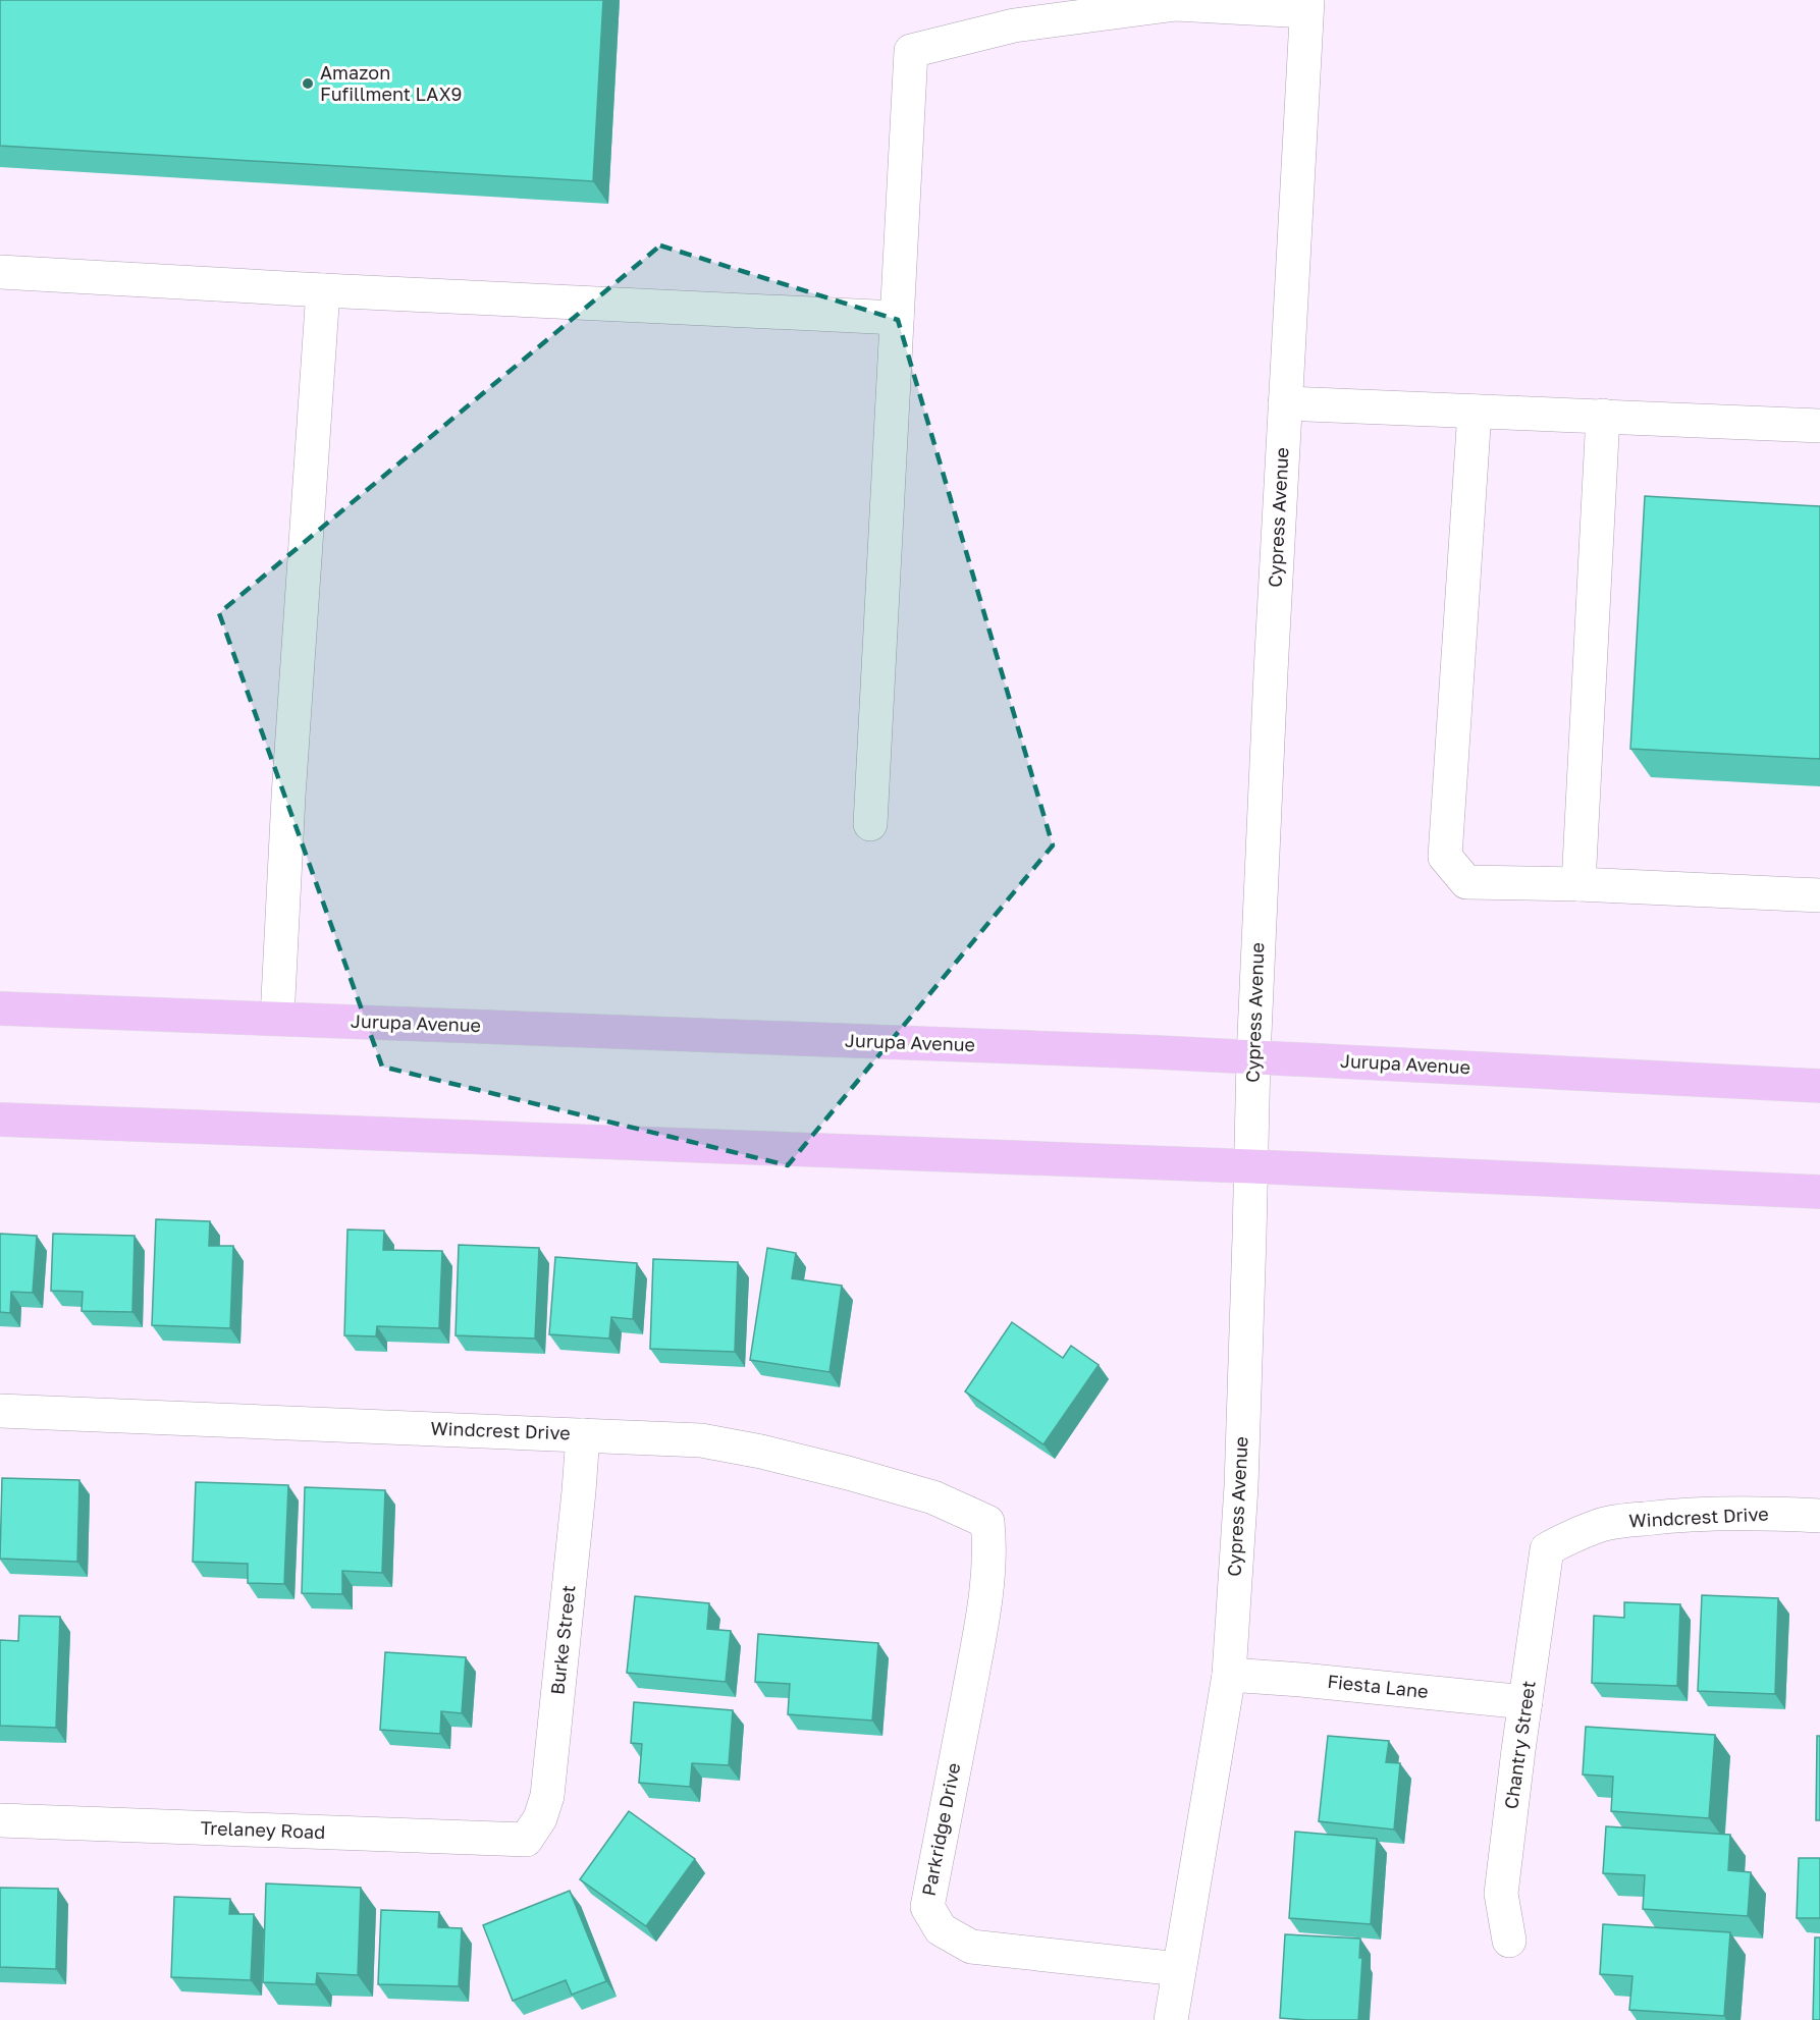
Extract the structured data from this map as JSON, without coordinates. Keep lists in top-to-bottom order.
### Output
{
  "streets": {
    "main road": ["Jurupa Avenue"],
    "street": [
      "Cypress Avenue",
      "Windcrest Drive",
      "Burke Street",
      "Fiesta Lane",
      "Chantry Street",
      "Parkridge Drive",
      "Trelaney Road"
    ]
  },
  "crossings": [
    ["Cypress Avenue", "Jurupa Avenue"],
    ["Cypress Avenue", "Fiesta Lane"],
    ["Cypress Avenue", "Parkridge Drive"],
    ["Windcrest Drive", "Burke Street"],
    ["Windcrest Drive", "Chantry Street"],
    ["Windcrest Drive", "Parkridge Drive"],
    ["Burke Street", "Trelaney Road"],
    ["Fiesta Lane", "Chantry Street"]
  ],
  "places": ["Amazon Fufillment LAX9"]
}
